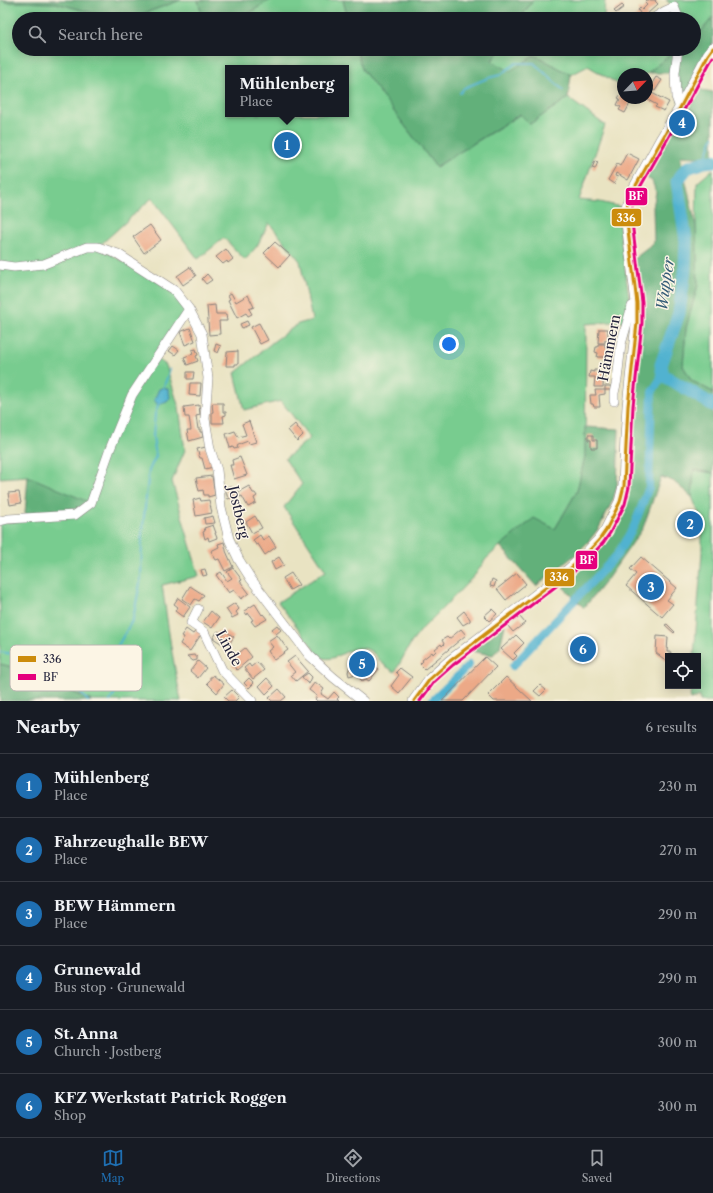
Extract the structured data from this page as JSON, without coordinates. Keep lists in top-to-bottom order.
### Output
{
  "streets": {
    "street": ["Hämmern", "Jostberg", "Linde"]
  },
  "water": ["Wupper"],
  "lines": ["transit line 336", "transit line BF"],
  "legend": ["336", "BF"],
  "north": "top right",
  "page": {
    "search": "Search here",
    "popup": ["Mühlenberg", "Place"],
    "pins": [
      "4",
      "1",
      "2",
      "3",
      "6",
      "5"
    ],
    "heading": ["Nearby", "6 results"],
    "list": [
      {
        "mark": "1",
        "name": "Mühlenberg",
        "note": "Place",
        "value": "230 m"
      },
      {
        "mark": "2",
        "name": "Fahrzeughalle BEW",
        "note": "Place",
        "value": "270 m"
      },
      {
        "mark": "3",
        "name": "BEW Hämmern",
        "note": "Place",
        "value": "290 m"
      },
      {
        "mark": "4",
        "name": "Grunewald",
        "note": "Bus stop · Grunewald",
        "value": "290 m"
      },
      {
        "mark": "5",
        "name": "St. Anna",
        "note": "Church · Jostberg",
        "value": "300 m"
      },
      {
        "mark": "6",
        "name": "KFZ Werkstatt Patrick Roggen",
        "note": "Shop",
        "value": "300 m"
      }
    ],
    "nav": ["Map", "Directions", "Saved"]
  }
}
